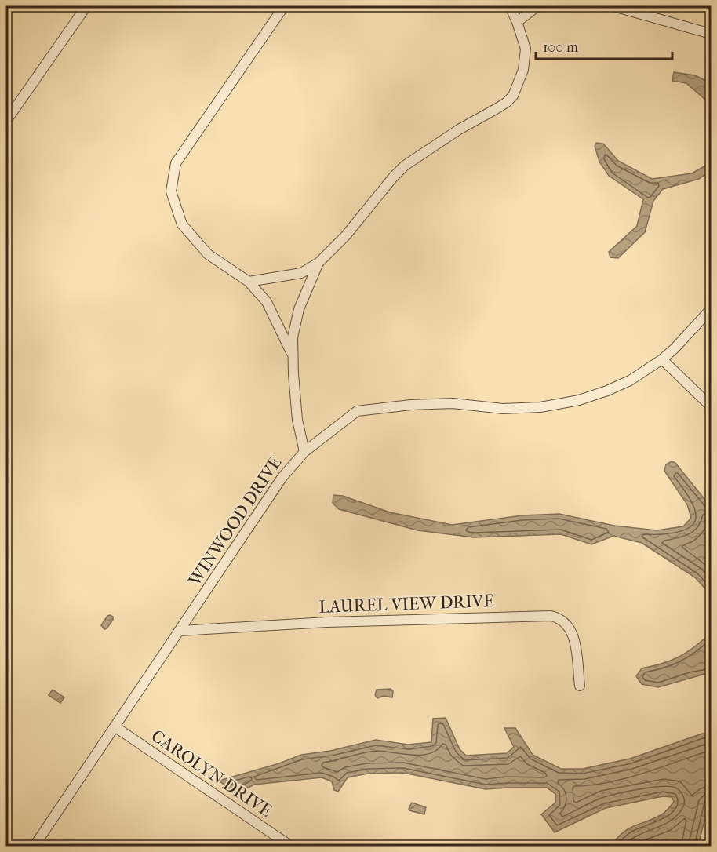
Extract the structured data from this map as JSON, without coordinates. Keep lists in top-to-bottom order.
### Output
{
  "streets": {
    "street": ["WINWOOD DRIVE", "LAUREL VIEW DRIVE", "CAROLYN DRIVE"]
  },
  "crossings": [
    ["WINWOOD DRIVE", "LAUREL VIEW DRIVE"],
    ["WINWOOD DRIVE", "CAROLYN DRIVE"]
  ],
  "scale_bar": "100 m"
}
